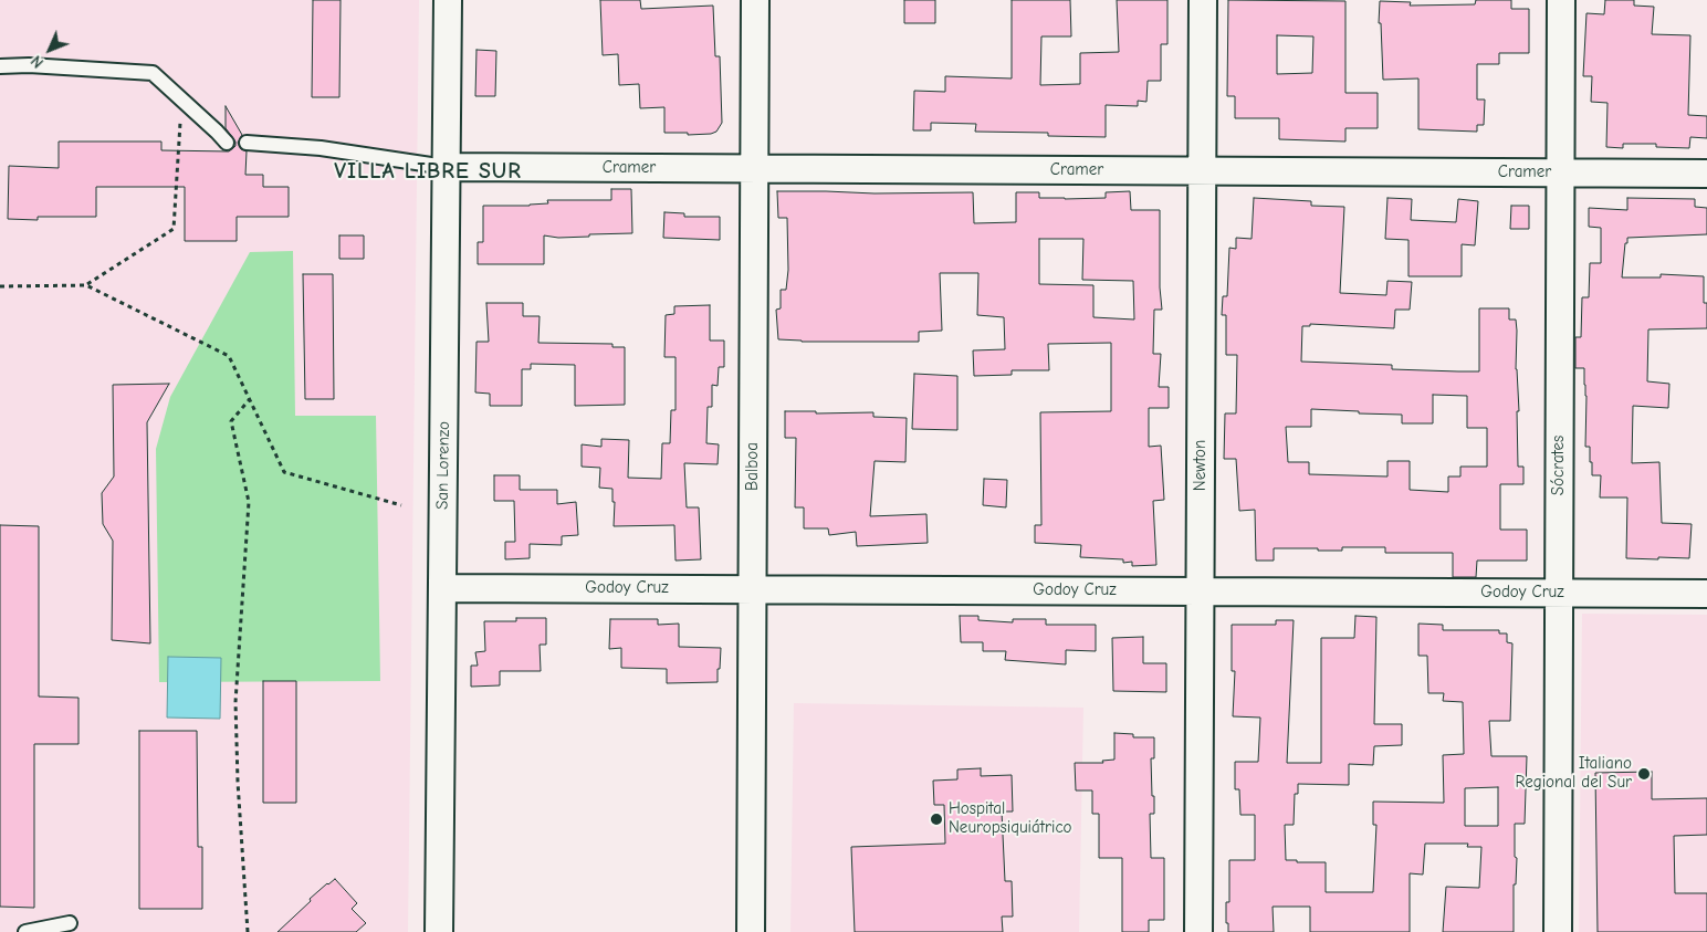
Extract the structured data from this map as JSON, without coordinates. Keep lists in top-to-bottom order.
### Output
{
  "streets": {
    "street": [
      "Cramer",
      "San Lorenzo",
      "Newton",
      "Sócrates",
      "Balboa",
      "Godoy Cruz"
    ]
  },
  "crossings": [
    ["Cramer", "San Lorenzo"],
    ["Cramer", "Newton"],
    ["Cramer", "Sócrates"],
    ["Cramer", "Balboa"],
    ["San Lorenzo", "Godoy Cruz"],
    ["Newton", "Godoy Cruz"],
    ["Sócrates", "Godoy Cruz"],
    ["Balboa", "Godoy Cruz"]
  ],
  "districts": ["VILLA LIBRE SUR"],
  "places": ["Italiano Regional del Sur", "Hospital Neuropsiquiátrico"],
  "north": "bottom left"
}
